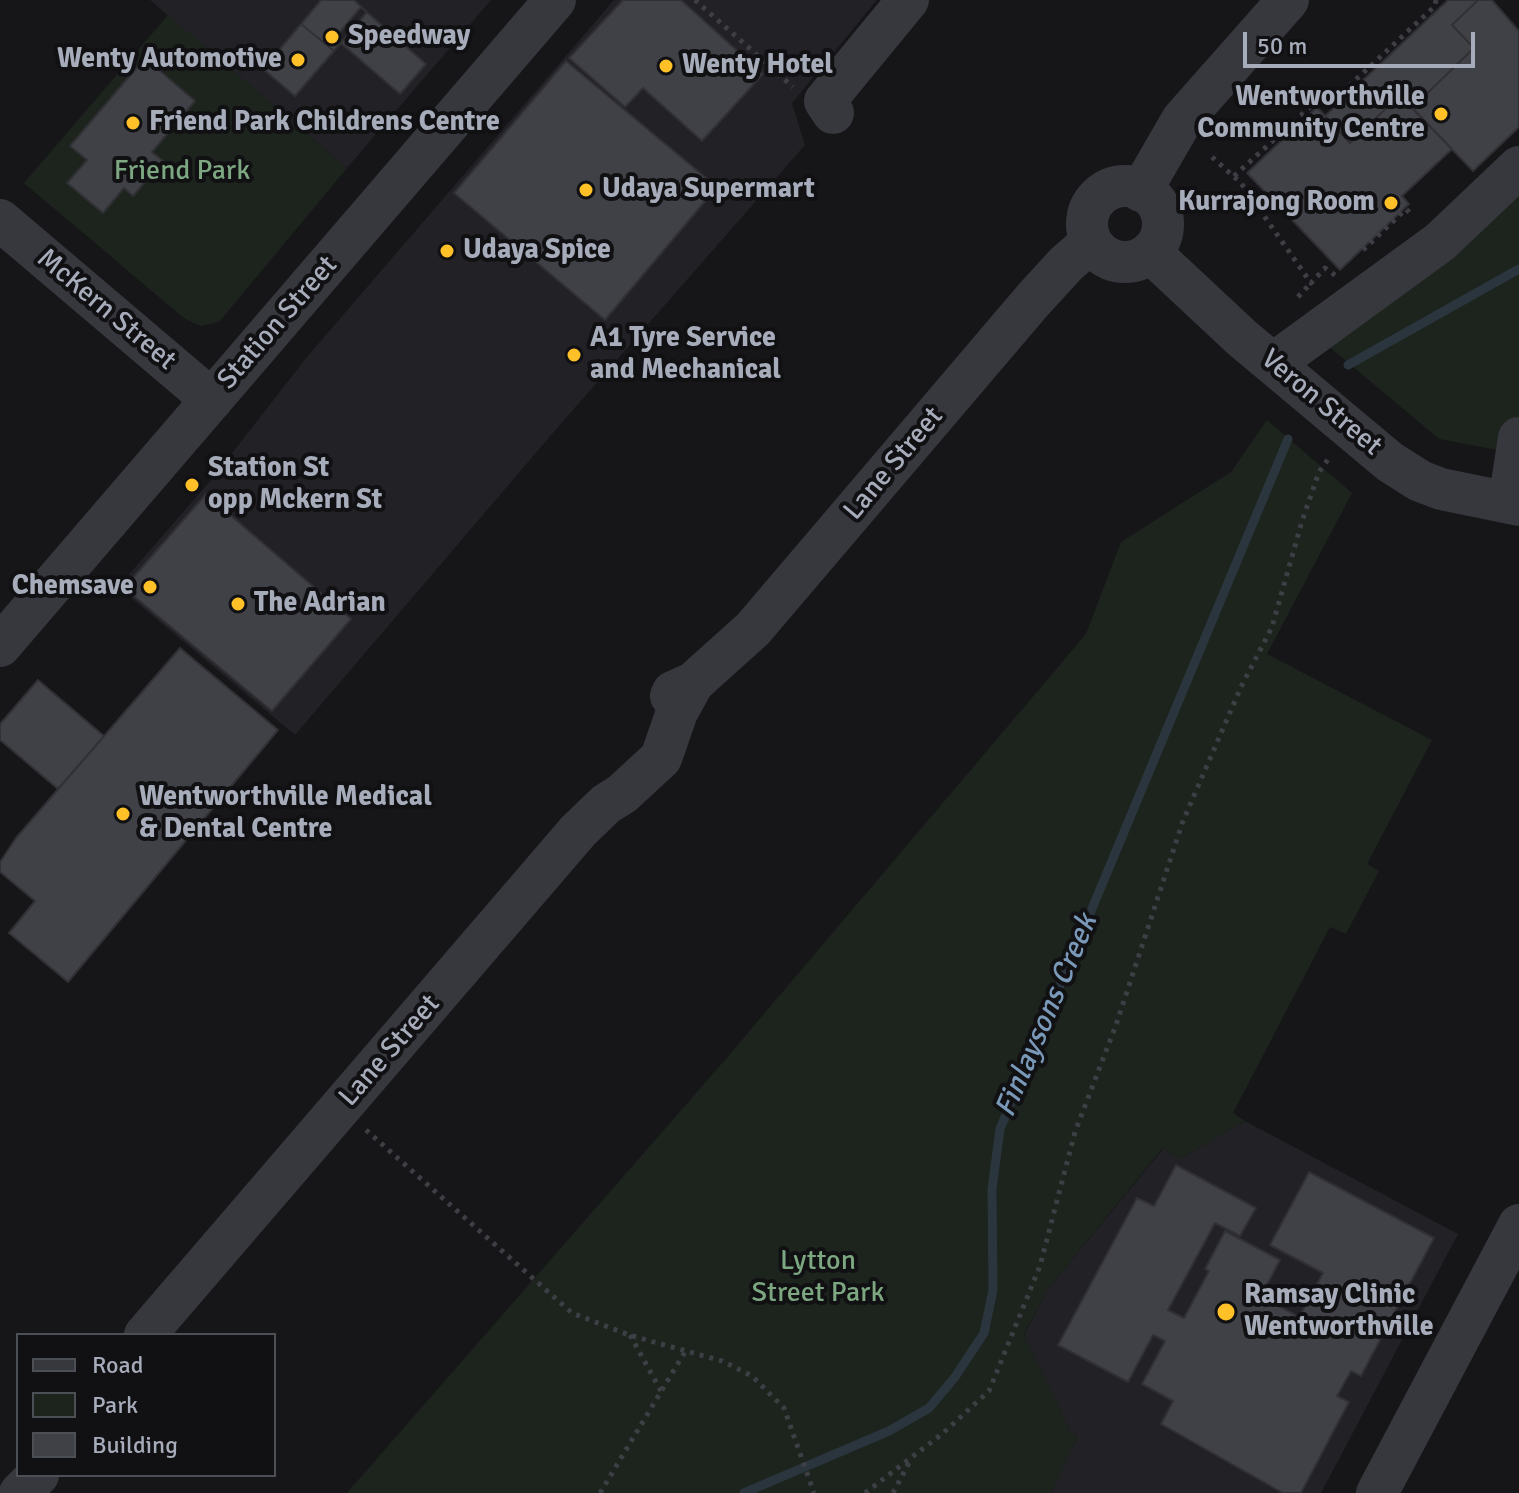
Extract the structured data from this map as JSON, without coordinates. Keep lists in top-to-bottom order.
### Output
{
  "streets": {
    "street": [
      "McKern Street",
      "Station Street",
      "Veron Street",
      "Lane Street"
    ]
  },
  "crossings": [
    ["McKern Street", "Station Street"],
    ["Veron Street", "Lane Street"]
  ],
  "water": ["Finlaysons Creek"],
  "parks": ["Friend Park", "Lytton Street Park"],
  "places": [
    "Speedway",
    "Wenty Automotive",
    "Wenty Hotel",
    "Wentworthville Community Centre",
    "Friend Park Childrens Centre",
    "Udaya Supermart",
    "Kurrajong Room",
    "Udaya Spice",
    "A1 Tyre Service and Mechanical",
    "Station St opp Mckern St",
    "Chemsave",
    "The Adrian",
    "Wentworthville Medical & Dental Centre",
    "Ramsay Clinic Wentworthville"
  ],
  "legend": ["Road", "Park", "Building"],
  "scale_bar": "50 m"
}
